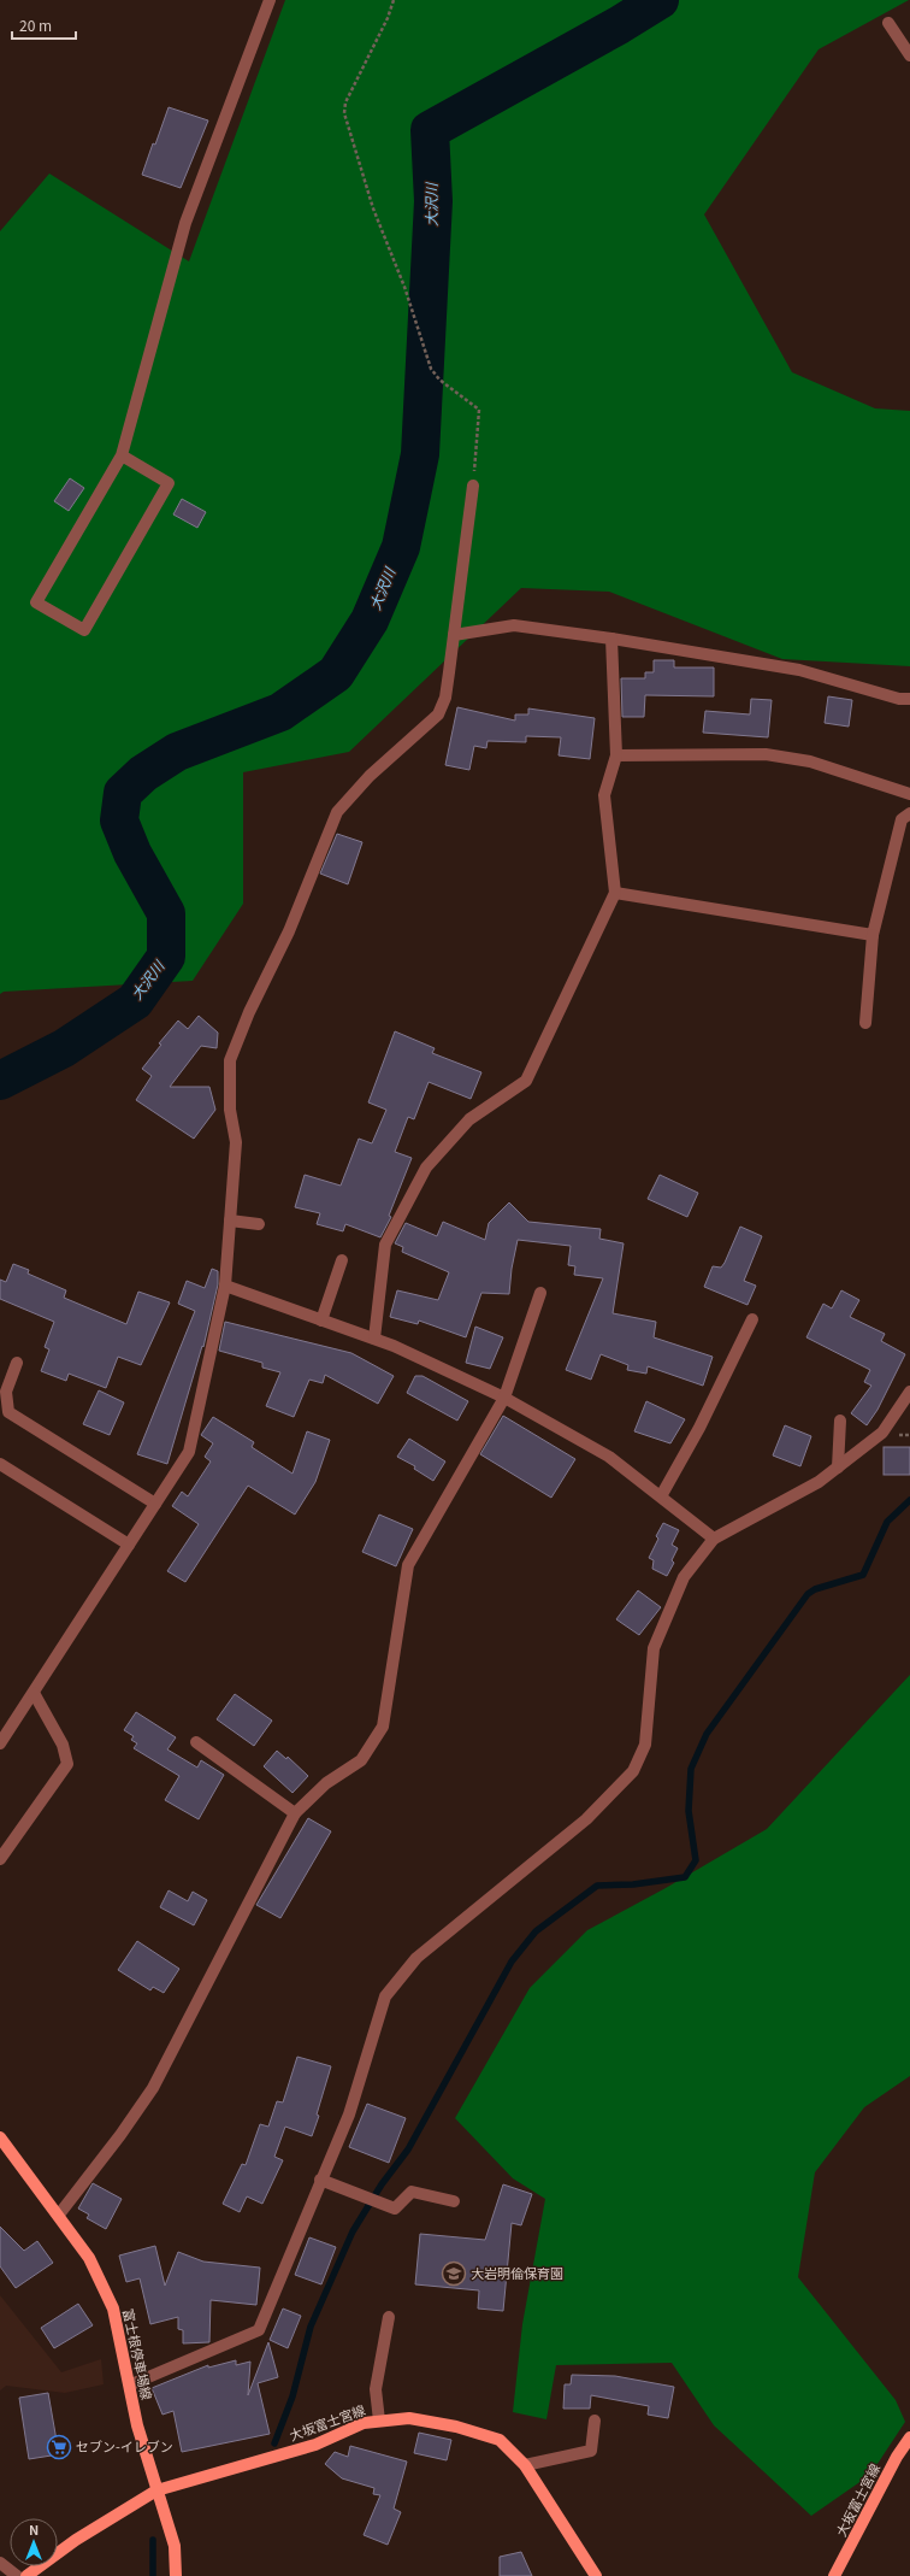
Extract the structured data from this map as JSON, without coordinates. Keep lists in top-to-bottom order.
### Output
{
  "streets": {
    "main road": ["富士根停車場線", "大坂富士宮線"]
  },
  "crossings": [
    ["富士根停車場線", "大坂富士宮線"]
  ],
  "water": ["大沢川"],
  "places": {
    "school or university": ["大岩明倫保育園"],
    "supermarket": ["セブン-イレブン"]
  },
  "scale_bar": "20 m",
  "north": "top"
}
